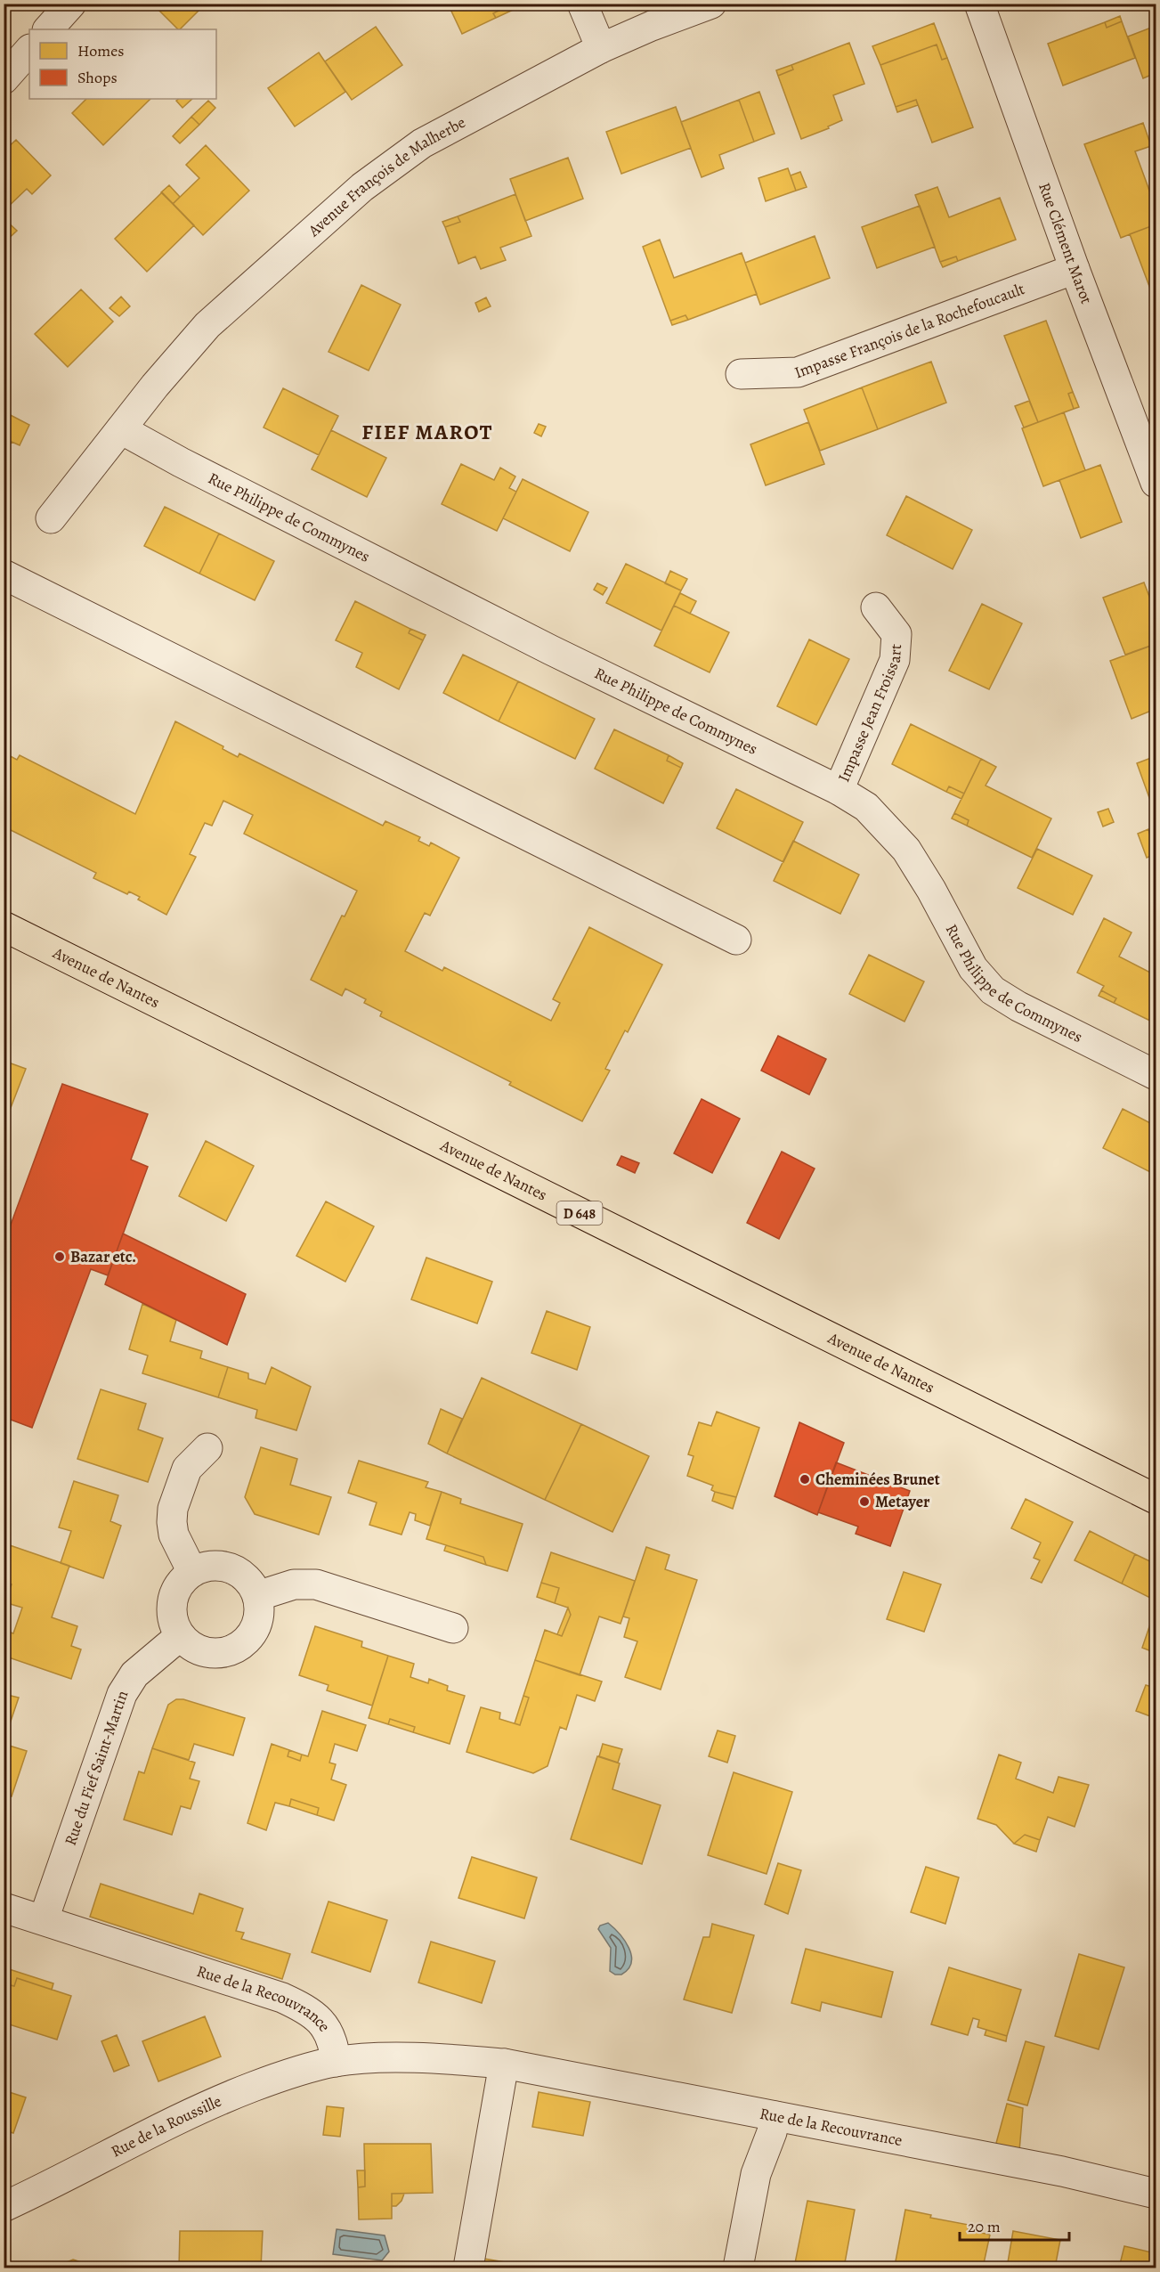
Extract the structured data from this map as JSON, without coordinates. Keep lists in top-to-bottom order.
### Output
{
  "streets": {
    "main road": ["Avenue de Nantes", "D 648"],
    "street": [
      "Avenue François de Malherbe",
      "Rue Clément Marot",
      "Impasse François de la Rochefoucault",
      "Rue Philippe de Commynes",
      "Impasse Jean Froissart",
      "Rue du Fief Saint-Martin",
      "Rue de la Recouvrance",
      "Rue de la Roussille"
    ]
  },
  "crossings": [
    ["Avenue François de Malherbe", "Rue Philippe de Commynes"],
    ["Rue Clément Marot", "Impasse François de la Rochefoucault"],
    ["Rue Philippe de Commynes", "Impasse Jean Froissart"],
    ["Rue du Fief Saint-Martin", "Rue de la Recouvrance"],
    ["Rue de la Recouvrance", "Rue de la Roussille"]
  ],
  "districts": ["FIEF MAROT"],
  "places": ["Bazar etc.", "Cheminées Brunet", "Metayer"],
  "legend": ["Homes", "Shops"],
  "scale_bar": "20 m"
}
